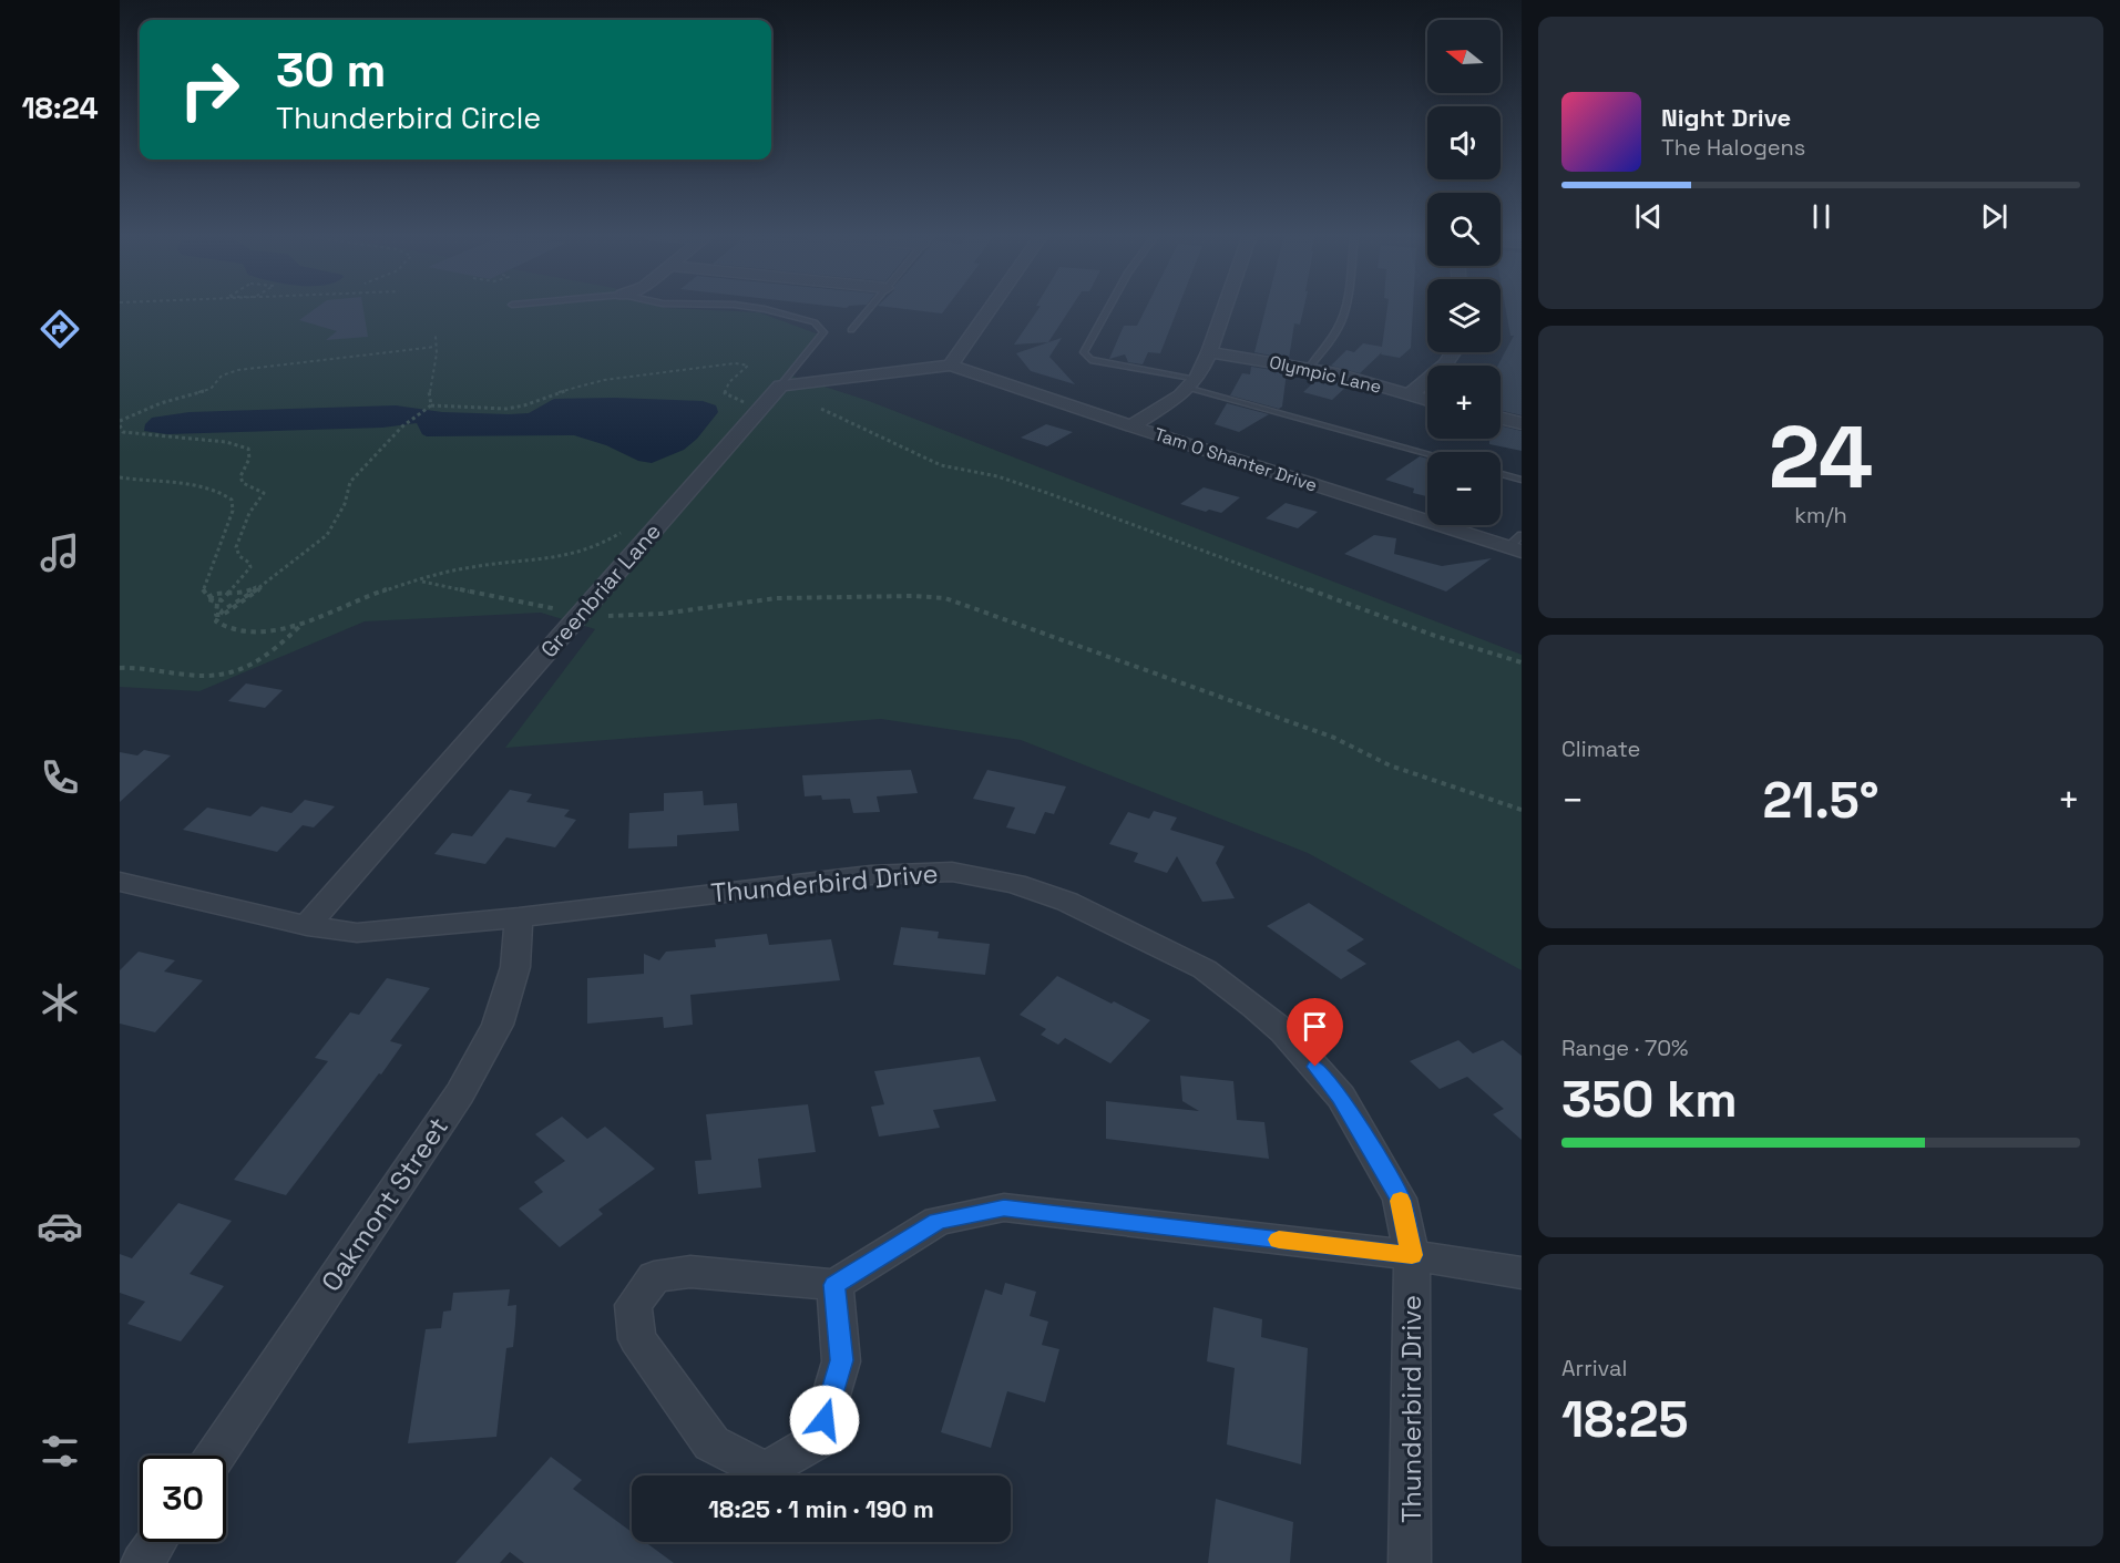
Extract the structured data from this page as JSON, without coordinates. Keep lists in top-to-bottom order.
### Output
{
  "streets": {
    "street": [
      "Olympic Lane",
      "Tam O Shanter Drive",
      "Greenbriar Lane",
      "Thunderbird Drive",
      "Oakmont Street"
    ]
  },
  "crossings": [
    ["Greenbriar Lane", "Thunderbird Drive"],
    ["Thunderbird Drive", "Oakmont Street"]
  ],
  "north": "left",
  "page": {
    "tabs": "18:24",
    "map_buttons": ["+", "−"],
    "turn": ["30 m", "Thunderbird Circle"],
    "song": ["Night Drive", "The Halogens"],
    "tile": [
      ["24", "km/h"],
      "Climate",
      ["Range · 70%", "350 km"],
      ["Arrival", "18:25"]
    ],
    "heat": ["−", "21.5°", "+"],
    "limit": "30",
    "trip": "18:25 · 1 min · 190 m"
  }
}
